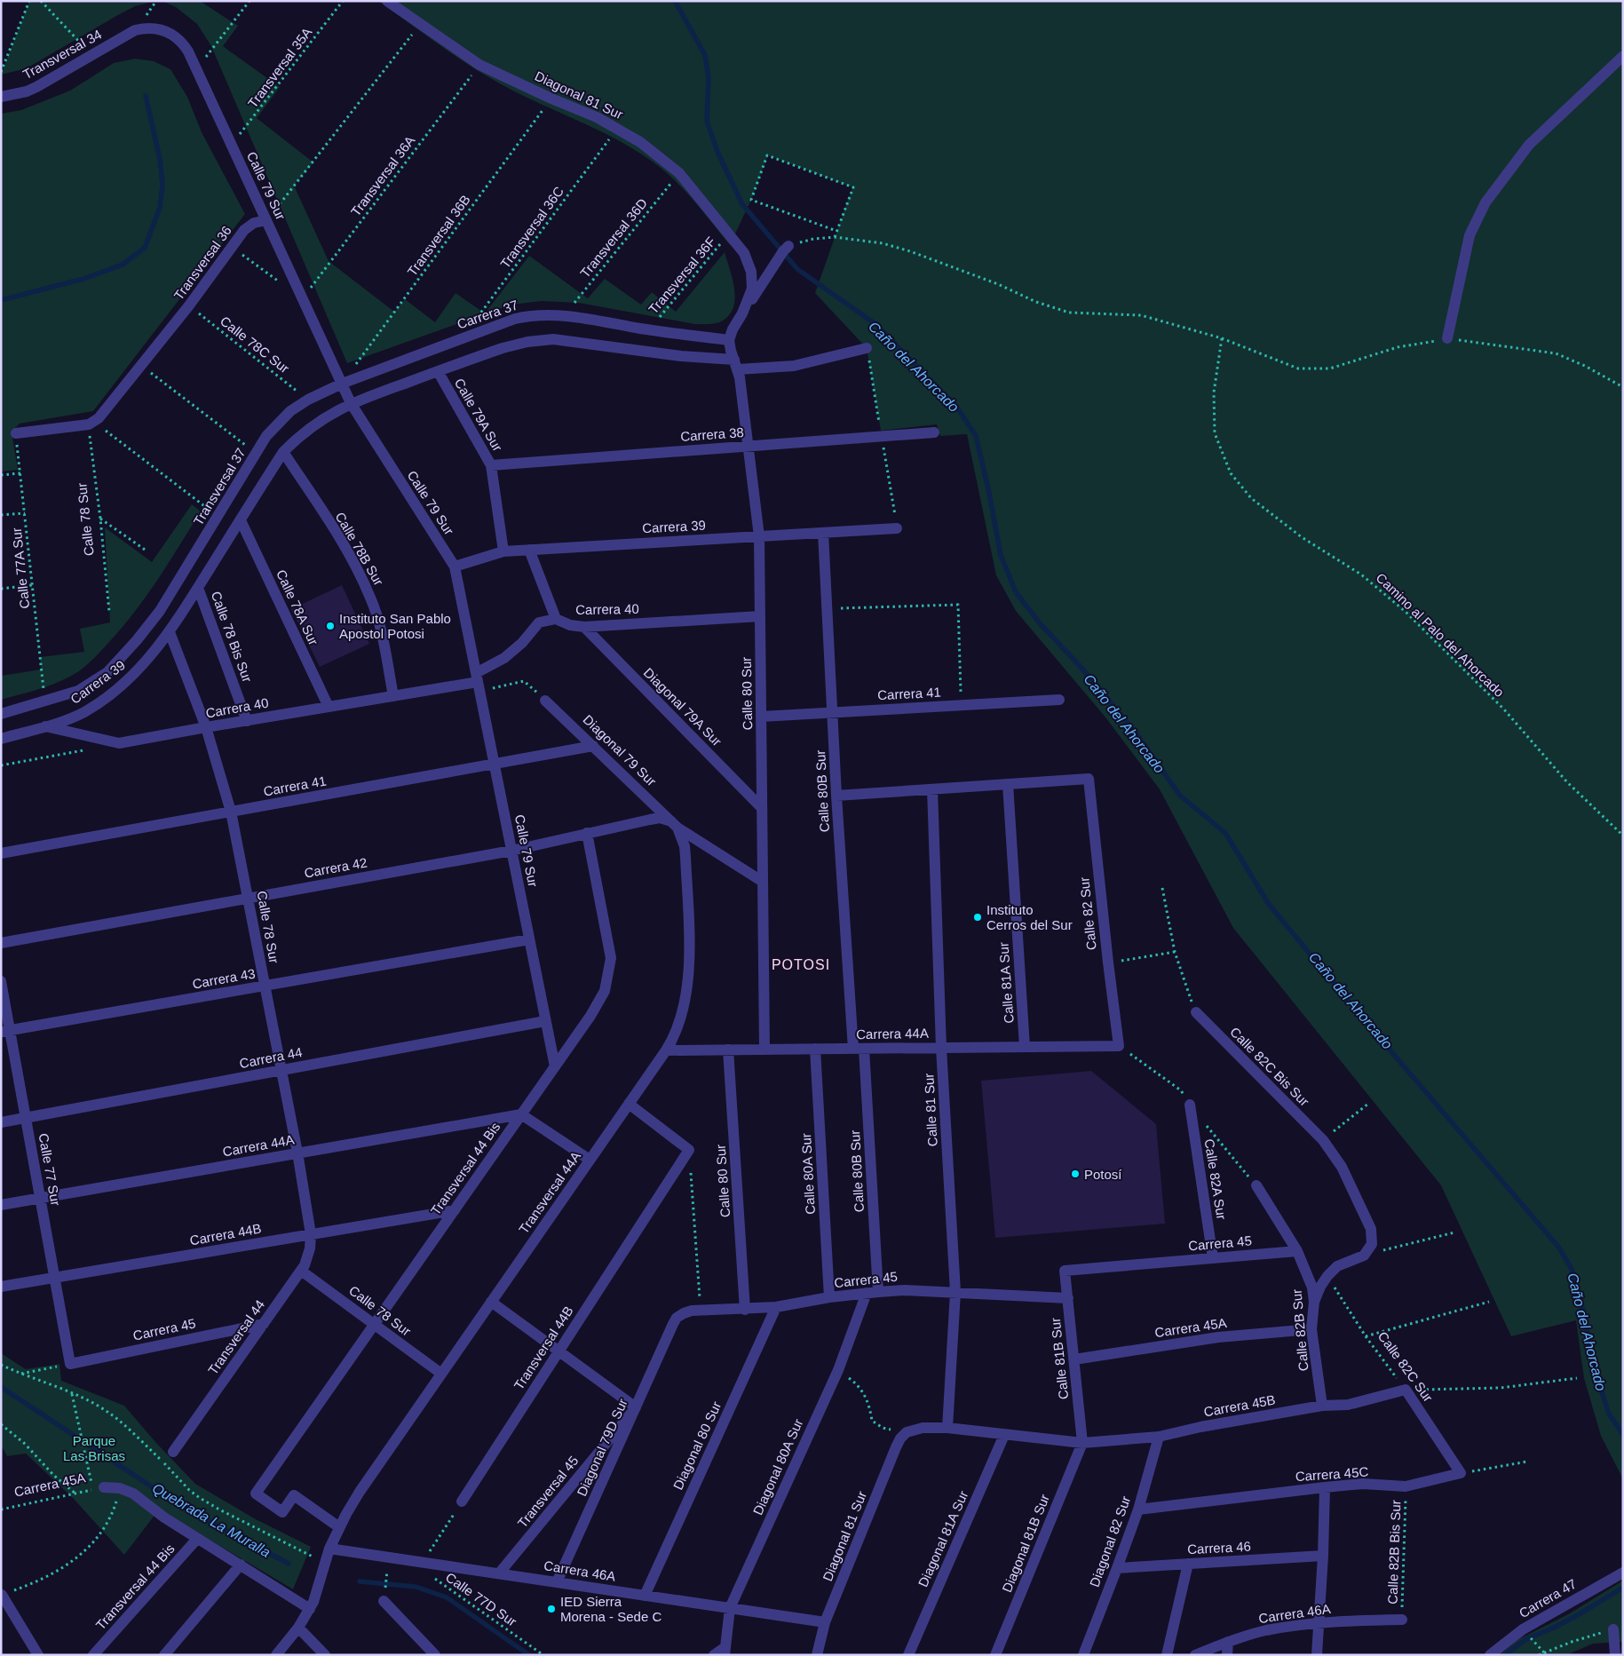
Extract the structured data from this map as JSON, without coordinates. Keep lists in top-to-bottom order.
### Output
{
  "streets": {
    "street": [
      "Transversal 34",
      "Diagonal 81 Sur",
      "Calle 79 Sur",
      "Transversal 36",
      "Carrera 37",
      "Calle 79A Sur",
      "Carrera 38",
      "Transversal 37",
      "Calle 78 Sur",
      "Carrera 39",
      "Calle 78B Sur",
      "Calle 78A Sur",
      "Carrera 40",
      "Calle 78 Bis Sur",
      "Calle 80 Sur",
      "Carrera 41",
      "Diagonal 79A Sur",
      "Diagonal 79 Sur",
      "Calle 80B Sur",
      "Carrera 42",
      "Calle 82 Sur",
      "Carrera 43",
      "Calle 81A Sur",
      "Carrera 44A",
      "Carrera 44",
      "Calle 82C Bis Sur",
      "Calle 81 Sur",
      "Transversal 44 Bis",
      "Calle 77 Sur",
      "Calle 80A Sur",
      "Calle 82A Sur",
      "Transversal 44A",
      "Carrera 44B",
      "Carrera 45",
      "Carrera 45A",
      "Calle 82B Sur",
      "Transversal 44",
      "Transversal 44B",
      "Calle 81B Sur",
      "Calle 82C Sur",
      "Carrera 45B",
      "Diagonal 80 Sur",
      "Diagonal 79D Sur",
      "Diagonal 80A Sur",
      "Carrera 45C",
      "Transversal 45",
      "Diagonal 81A Sur",
      "Diagonal 82 Sur",
      "Diagonal 81B Sur",
      "Carrera 46",
      "Carrera 46A",
      "Carrera 47"
    ],
    "path": [
      "Transversal 35A",
      "Transversal 36A",
      "Transversal 36C",
      "Transversal 36B",
      "Transversal 36D",
      "Transversal 36F",
      "Calle 78C Sur",
      "Calle 77A Sur",
      "Camino al Palo del Ahorcado",
      "Calle 82B Bis Sur",
      "Calle 77D Sur"
    ]
  },
  "crossings": [
    ["Transversal 34", "Calle 79 Sur"],
    ["Transversal 35A", "Calle 79 Sur"],
    ["Diagonal 81 Sur", "Transversal 36A"],
    ["Diagonal 81 Sur", "Transversal 36C"],
    ["Diagonal 81 Sur", "Transversal 36B"],
    ["Diagonal 81 Sur", "Transversal 36D"],
    ["Diagonal 81 Sur", "Transversal 36F"],
    ["Diagonal 81 Sur", "Carrera 37"],
    ["Diagonal 81 Sur", "Calle 80 Sur"],
    ["Diagonal 81 Sur", "Carrera 45B"],
    ["Diagonal 81 Sur", "Carrera 46A"],
    ["Transversal 36A", "Calle 79 Sur"],
    ["Calle 79 Sur", "Transversal 36B"],
    ["Calle 79 Sur", "Transversal 36"],
    ["Calle 79 Sur", "Carrera 37"],
    ["Calle 79 Sur", "Transversal 37"],
    ["Calle 79 Sur", "Carrera 39"],
    ["Calle 79 Sur", "Carrera 40"],
    ["Calle 79 Sur", "Carrera 41"],
    ["Calle 79 Sur", "Carrera 42"],
    ["Calle 79 Sur", "Carrera 43"],
    ["Calle 79 Sur", "Carrera 44"],
    ["Calle 79 Sur", "Transversal 44 Bis"],
    ["Transversal 36B", "Carrera 37"],
    ["Transversal 36B", "Transversal 37"],
    ["Transversal 36D", "Carrera 37"],
    ["Transversal 36", "Calle 78C Sur"],
    ["Transversal 36", "Calle 78 Sur"],
    ["Transversal 36F", "Carrera 37"],
    ["Carrera 37", "Transversal 37"],
    ["Carrera 37", "Calle 80 Sur"],
    ["Calle 78C Sur", "Transversal 37"],
    ["Calle 79A Sur", "Carrera 38"],
    ["Calle 79A Sur", "Carrera 39"],
    ["Carrera 38", "Calle 80 Sur"],
    ["Transversal 37", "Carrera 39"],
    ["Calle 78 Sur", "Carrera 39"],
    ["Calle 78 Sur", "Carrera 40"],
    ["Calle 78 Sur", "Carrera 41"],
    ["Calle 78 Sur", "Carrera 42"],
    ["Calle 78 Sur", "Carrera 43"],
    ["Calle 78 Sur", "Carrera 44A"],
    ["Calle 78 Sur", "Carrera 44"],
    ["Calle 78 Sur", "Transversal 44 Bis"],
    ["Calle 78 Sur", "Transversal 44A"],
    ["Calle 78 Sur", "Carrera 44B"],
    ["Calle 78 Sur", "Transversal 44"],
    ["Carrera 39", "Calle 77A Sur"],
    ["Carrera 39", "Carrera 40"],
    ["Carrera 39", "Calle 80 Sur"],
    ["Carrera 39", "Calle 80B Sur"],
    ["Calle 78B Sur", "Carrera 40"],
    ["Calle 78A Sur", "Carrera 40"],
    ["Carrera 40", "Calle 78 Bis Sur"],
    ["Carrera 40", "Calle 80 Sur"],
    ["Carrera 40", "Diagonal 79A Sur"],
    ["Calle 80 Sur", "Carrera 41"],
    ["Calle 80 Sur", "Diagonal 79A Sur"],
    ["Calle 80 Sur", "Diagonal 79 Sur"],
    ["Calle 80 Sur", "Carrera 44A"],
    ["Calle 80 Sur", "Carrera 45"],
    ["Carrera 41", "Diagonal 79 Sur"],
    ["Carrera 41", "Calle 80B Sur"],
    ["Diagonal 79 Sur", "Carrera 42"],
    ["Diagonal 79 Sur", "Transversal 44A"],
    ["Calle 80B Sur", "Carrera 44A"],
    ["Calle 80B Sur", "Carrera 45"],
    ["Carrera 42", "Transversal 44 Bis"],
    ["Carrera 42", "Transversal 44A"],
    ["Calle 82 Sur", "Calle 81A Sur"],
    ["Calle 82 Sur", "Carrera 44A"],
    ["Carrera 43", "Calle 77 Sur"],
    ["Calle 81A Sur", "Carrera 44A"],
    ["Carrera 44A", "Calle 81 Sur"],
    ["Carrera 44A", "Transversal 44 Bis"],
    ["Carrera 44A", "Calle 77 Sur"],
    ["Carrera 44A", "Calle 80A Sur"],
    ["Carrera 44A", "Transversal 44A"],
    ["Carrera 44", "Calle 77 Sur"],
    ["Calle 81 Sur", "Carrera 45"],
    ["Calle 81 Sur", "Carrera 45B"],
    ["Transversal 44 Bis", "Transversal 44A"],
    ["Transversal 44 Bis", "Carrera 44B"],
    ["Calle 77 Sur", "Carrera 44B"],
    ["Calle 77 Sur", "Carrera 45"],
    ["Calle 80A Sur", "Carrera 45"],
    ["Calle 82A Sur", "Carrera 45"],
    ["Transversal 44A", "Carrera 46A"],
    ["Carrera 44B", "Transversal 44"],
    ["Carrera 45", "Calle 82B Sur"],
    ["Carrera 45", "Transversal 44"],
    ["Carrera 45", "Calle 81B Sur"],
    ["Carrera 45", "Diagonal 80 Sur"],
    ["Carrera 45", "Diagonal 79D Sur"],
    ["Carrera 45", "Diagonal 80A Sur"],
    ["Carrera 45A", "Calle 82B Sur"],
    ["Carrera 45A", "Calle 81B Sur"],
    ["Calle 82B Sur", "Carrera 45B"],
    ["Calle 81B Sur", "Carrera 45B"],
    ["Calle 81B Sur", "Diagonal 81B Sur"],
    ["Calle 82C Sur", "Carrera 45B"],
    ["Calle 82C Sur", "Carrera 45C"],
    ["Carrera 45B", "Diagonal 81A Sur"],
    ["Carrera 45B", "Diagonal 82 Sur"],
    ["Carrera 45B", "Diagonal 81B Sur"],
    ["Diagonal 80 Sur", "Carrera 46A"],
    ["Diagonal 79D Sur", "Transversal 45"],
    ["Diagonal 79D Sur", "Carrera 46A"],
    ["Diagonal 80A Sur", "Carrera 46A"],
    ["Carrera 45C", "Diagonal 82 Sur"],
    ["Carrera 45C", "Calle 82B Bis Sur"],
    ["Transversal 45", "Carrera 46A"],
    ["Diagonal 82 Sur", "Carrera 46"],
    ["Calle 82B Bis Sur", "Carrera 46A"]
  ],
  "districts": ["POTOSI"],
  "water": ["Caño del Ahorcado", "Quebrada La Muralla"],
  "parks": ["Parque Las Brisas"],
  "places": [
    "Instituto San Pablo Apostol Potosi",
    "Instituto Cerros del Sur",
    "Potosí",
    "IED Sierra Morena - Sede C"
  ]
}
